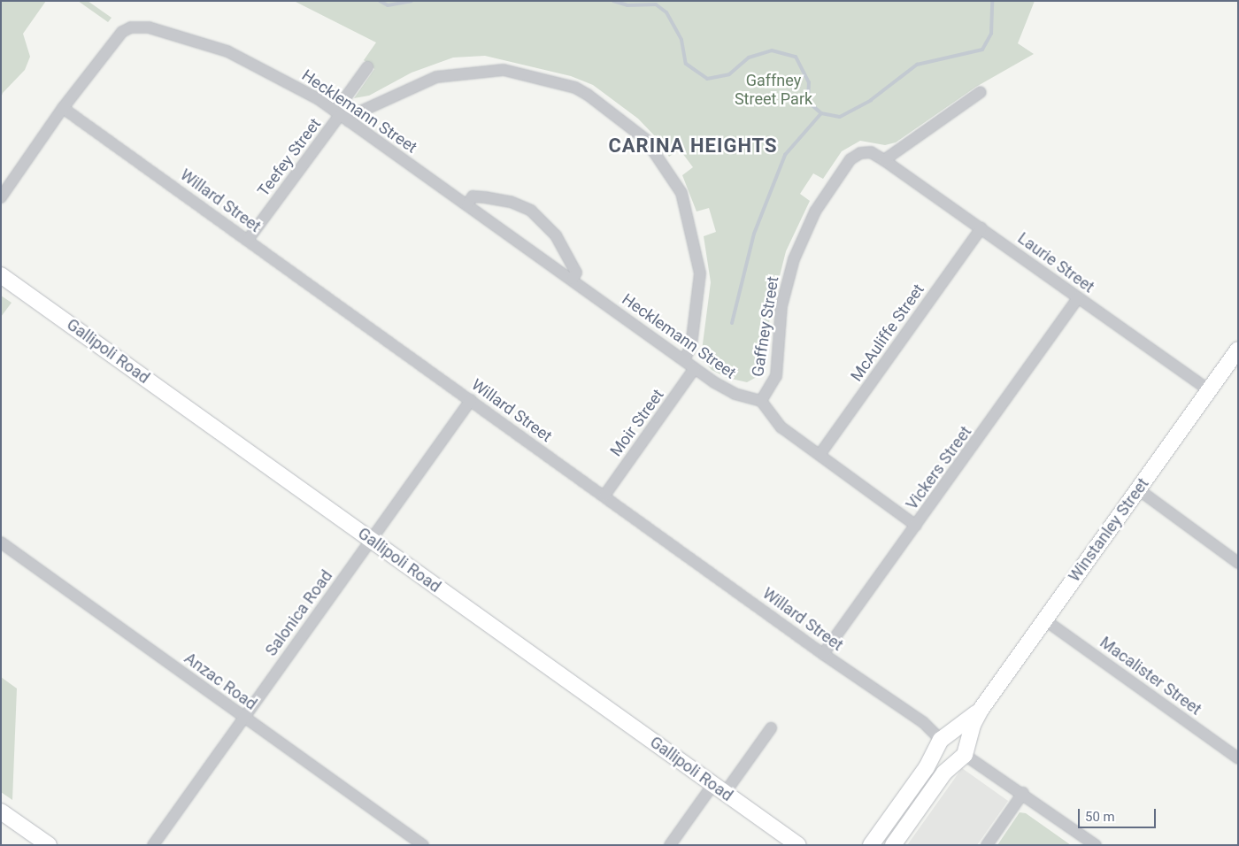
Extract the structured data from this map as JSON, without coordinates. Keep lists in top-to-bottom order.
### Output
{
  "streets": {
    "street": [
      "Hecklemann Street",
      "Teefey Street",
      "Willard Street",
      "Laurie Street",
      "Gaffney Street",
      "McAuliffe Street",
      "Gallipoli Road",
      "Moir Street",
      "Vickers Street",
      "Winstanley Street",
      "Salonica Road",
      "Macalister Street",
      "Anzac Road"
    ]
  },
  "crossings": [
    ["Hecklemann Street", "Teefey Street"],
    ["Hecklemann Street", "Willard Street"],
    ["Hecklemann Street", "Gaffney Street"],
    ["Hecklemann Street", "Moir Street"],
    ["Teefey Street", "Willard Street"],
    ["Willard Street", "Moir Street"],
    ["Willard Street", "Vickers Street"],
    ["Willard Street", "Winstanley Street"],
    ["Willard Street", "Salonica Road"],
    ["Laurie Street", "Gaffney Street"],
    ["Laurie Street", "McAuliffe Street"],
    ["Laurie Street", "Vickers Street"],
    ["Laurie Street", "Winstanley Street"],
    ["Gallipoli Road", "Salonica Road"],
    ["Winstanley Street", "Macalister Street"],
    ["Salonica Road", "Anzac Road"]
  ],
  "districts": ["CARINA HEIGHTS"],
  "parks": ["Gaffney Street Park"],
  "scale_bar": "50 m"
}
